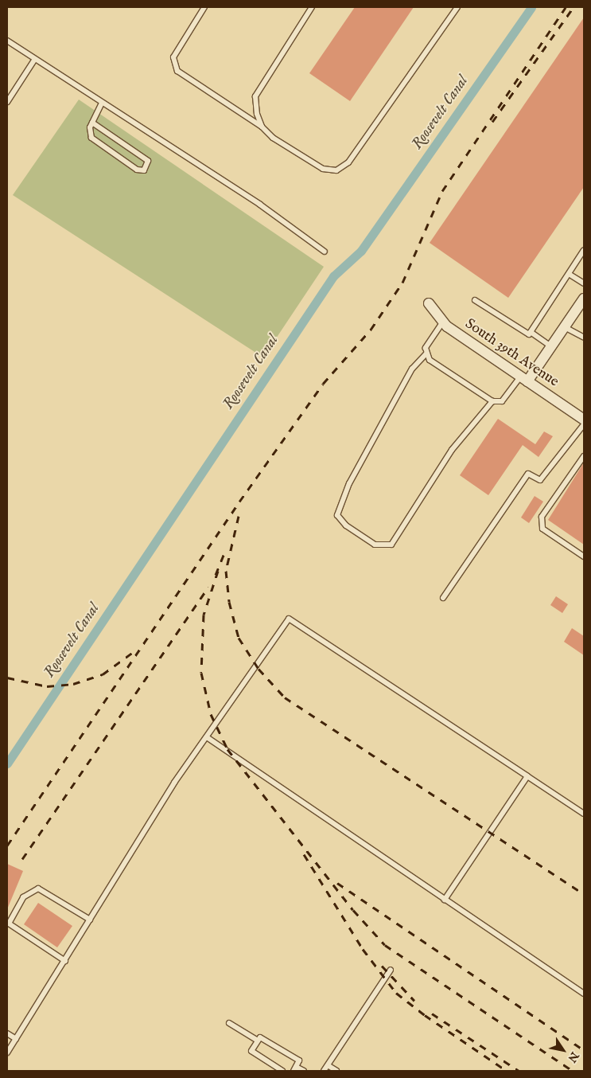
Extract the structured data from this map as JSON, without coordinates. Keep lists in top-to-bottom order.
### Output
{
  "streets": {
    "street": ["South 39th Avenue"]
  },
  "water": ["Roosevelt Canal"],
  "north": "bottom right"
}
